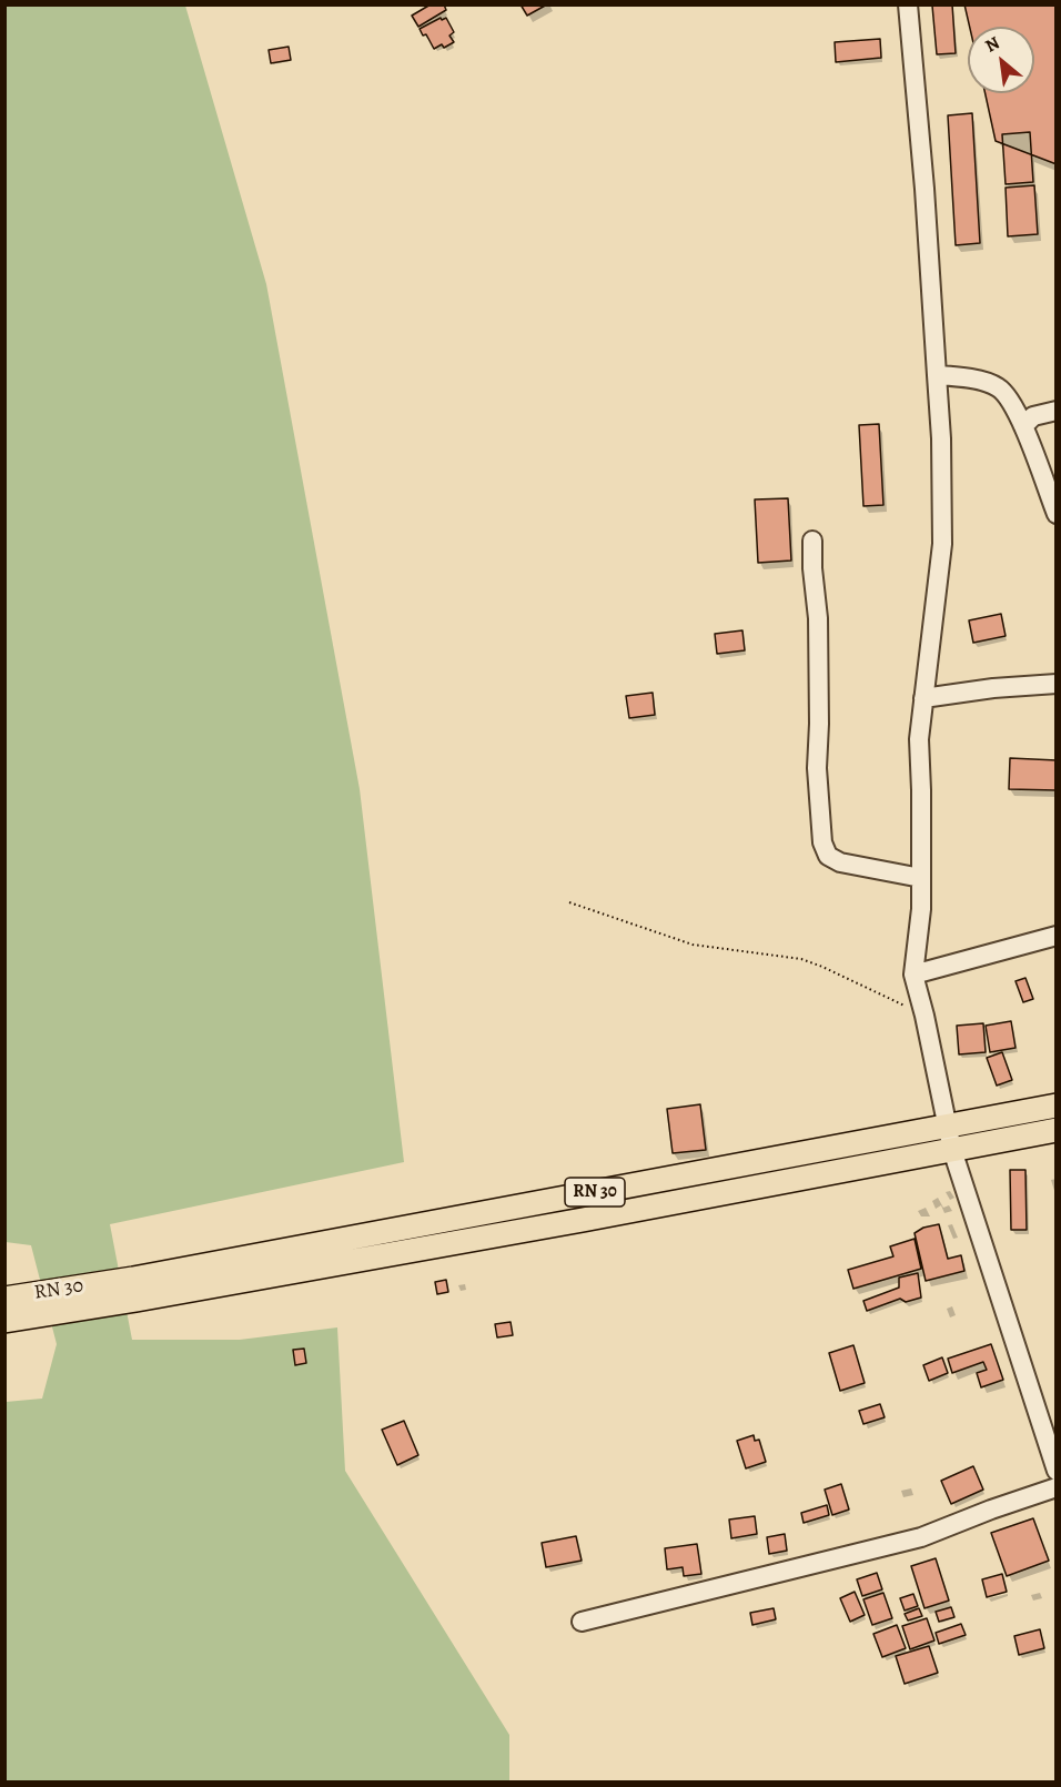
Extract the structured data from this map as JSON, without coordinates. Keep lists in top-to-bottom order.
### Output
{
  "streets": {
    "main road": ["RN 30"]
  },
  "north": "top left"
}
